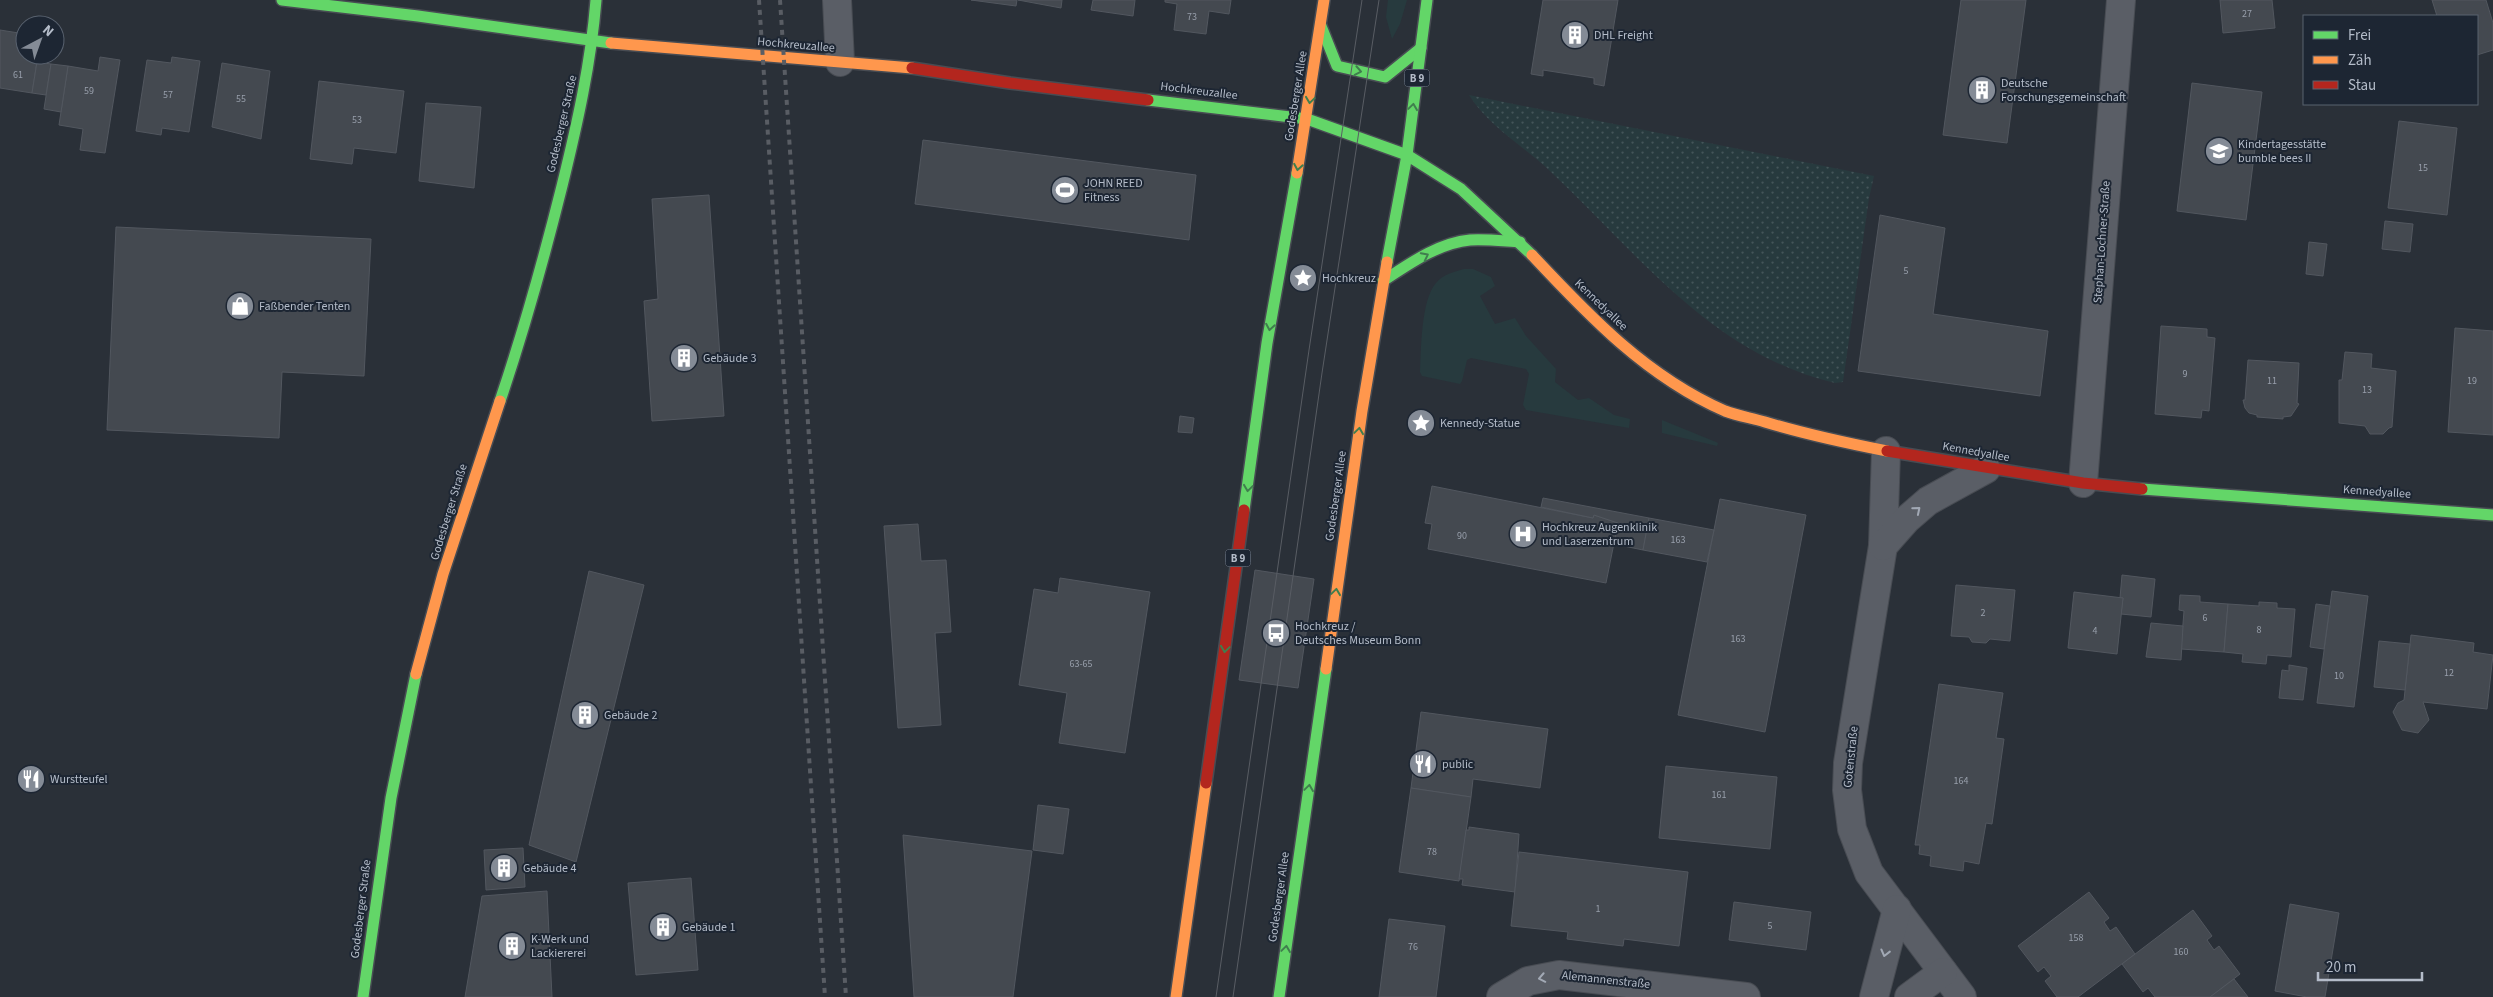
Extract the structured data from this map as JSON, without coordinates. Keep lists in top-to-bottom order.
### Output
{
  "streets": {
    "main road": [
      "Hochkreuzallee",
      "B 9",
      "Godesberger Allee",
      "Godesberger Straße",
      "Kennedyallee"
    ],
    "street": ["Stephan-Lochner-Straße", "Gotenstraße", "Alemannenstraße"]
  },
  "crossings": [
    ["Hochkreuzallee", "Godesberger Allee"],
    ["Hochkreuzallee", "Godesberger Straße"],
    ["Hochkreuzallee", "Kennedyallee"],
    ["Godesberger Allee", "Kennedyallee"],
    ["Stephan-Lochner-Straße", "Kennedyallee"],
    ["Kennedyallee", "Gotenstraße"]
  ],
  "one_way": ["Alemannenstraße"],
  "places": {
    "building": [
      "DHL Freight",
      "Deutsche Forschungsgemeinschaft",
      "Gebäude 3",
      "Gebäude 2",
      "Gebäude 4",
      "Gebäude 1",
      "K-Werk und Lackiererei"
    ],
    "school or university": ["Kindertagesstätte bumble bees II"],
    "sports": ["JOHN REED Fitness"],
    "place": ["Hochkreuz", "Kennedy-Statue"],
    "shop": ["Faßbender Tenten"],
    "hospital": ["Hochkreuz Augenklinik und Laserzentrum"],
    "bus stop": ["Hochkreuz / Deutsches Museum Bonn"],
    "restaurant": ["public", "Wurstteufel"]
  },
  "house_numbers": [
    "27",
    "73",
    "61",
    "59",
    "57",
    "55",
    "53",
    "15",
    "5",
    "9",
    "11",
    "19",
    "13",
    "90",
    "163",
    "2",
    "6",
    "8",
    "4",
    "163",
    "63-65",
    "12",
    "10",
    "164",
    "161",
    "78",
    "1",
    "5",
    "158",
    "76",
    "160"
  ],
  "legend": ["Frei", "Zäh", "Stau"],
  "scale_bar": "20 m",
  "north": "top right"
}
